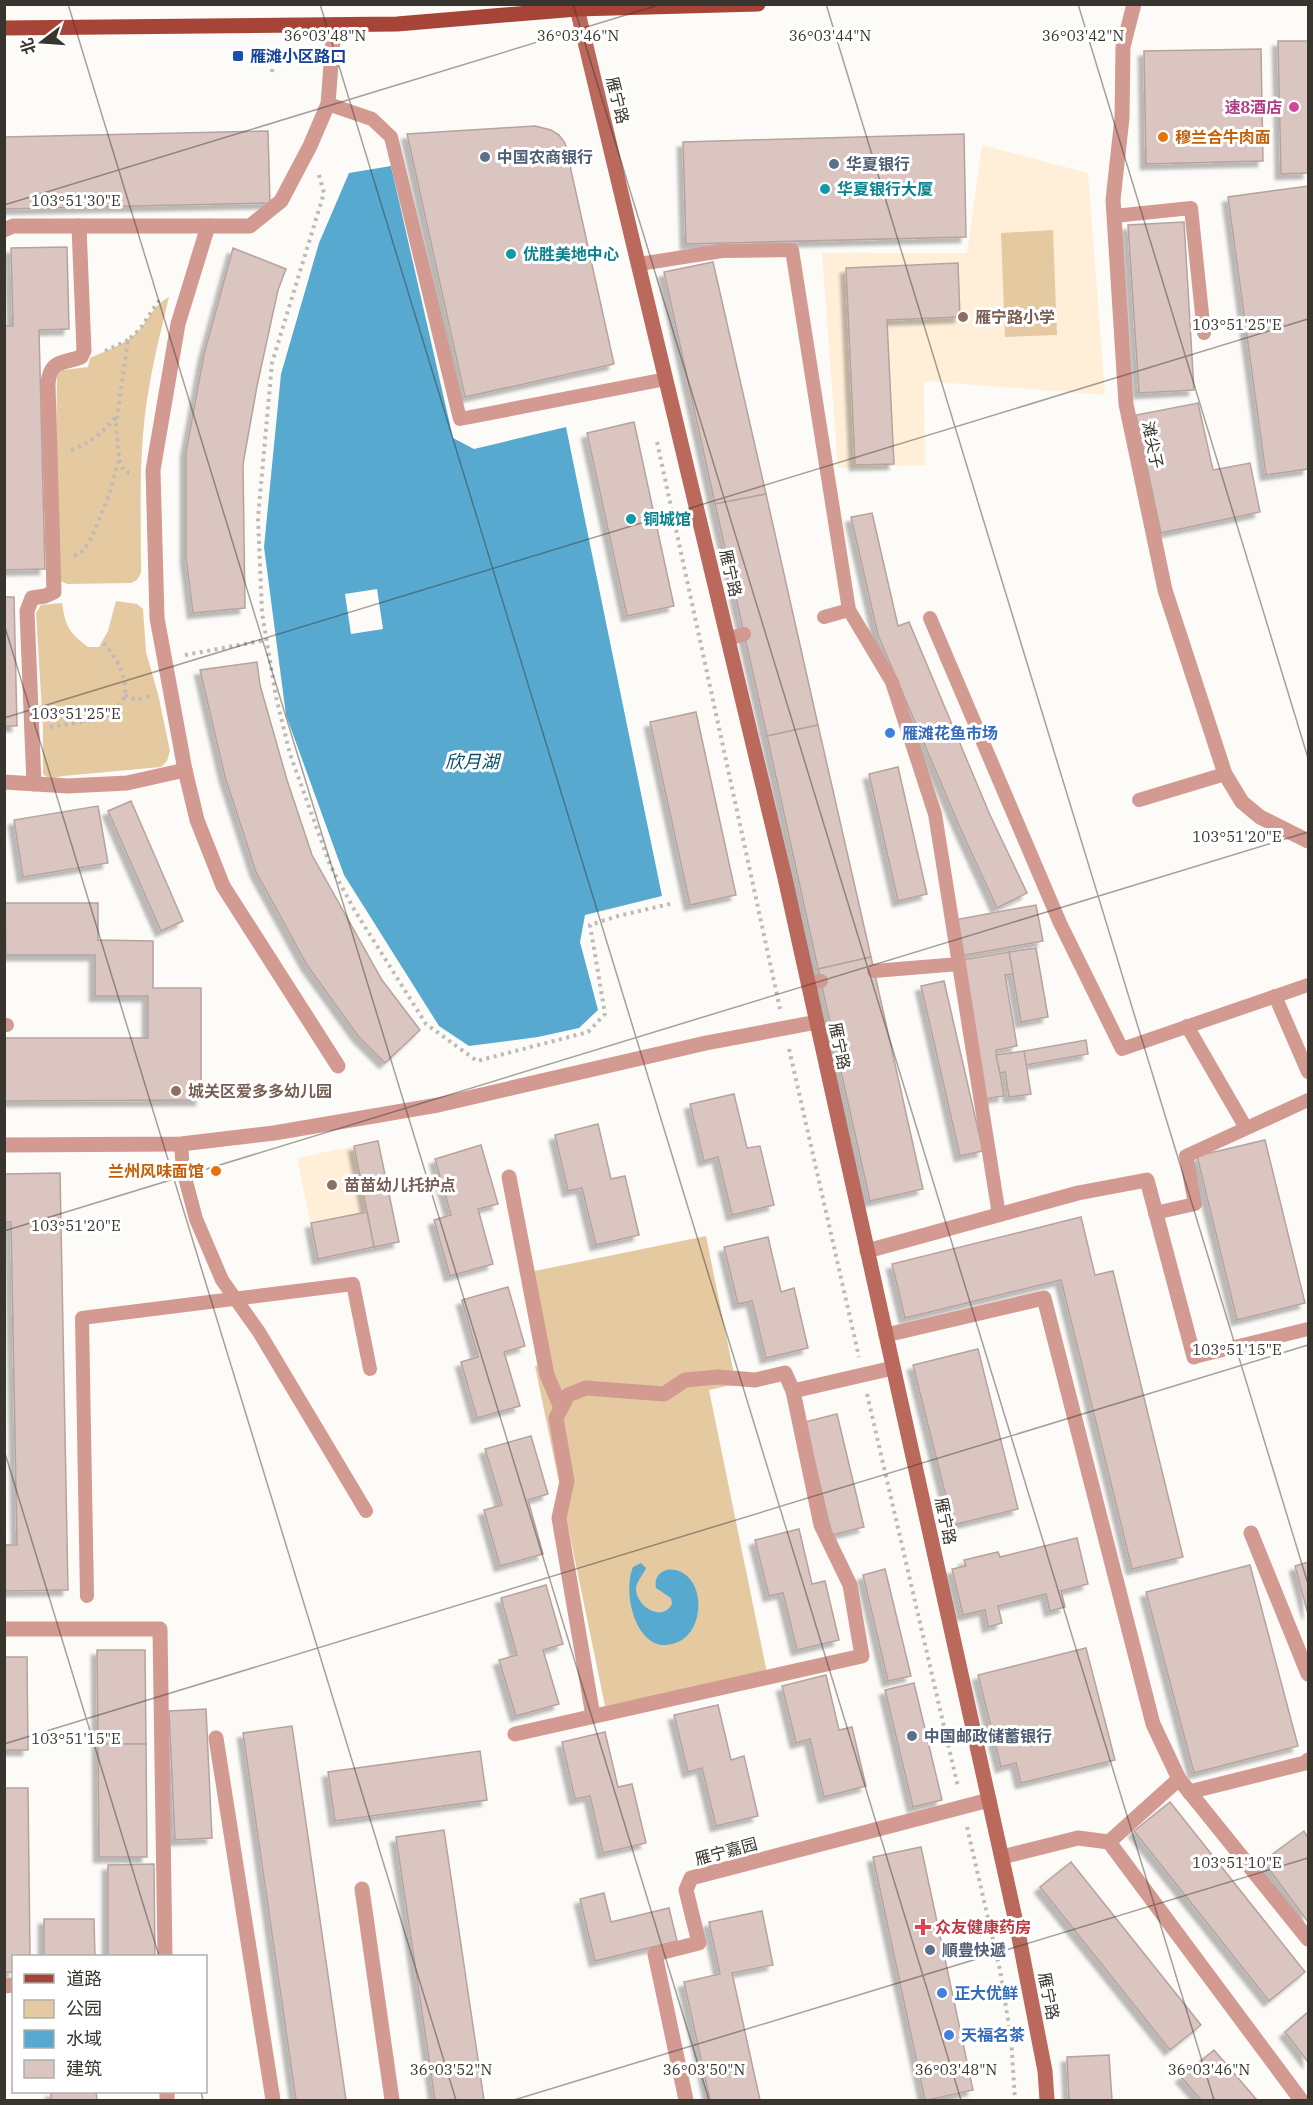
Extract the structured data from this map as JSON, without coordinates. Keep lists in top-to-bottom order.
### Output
{
  "streets": {
    "main road": ["雁宁路"],
    "street": ["滩尖子", "雁宁嘉园"]
  },
  "crossings": [
    ["雁宁路", "雁宁嘉园"]
  ],
  "water": ["欣月湖"],
  "places": {
    "transit": ["雁滩小区路口"],
    "other": [
      "速8酒店",
      "穆兰合牛肉面",
      "中国农商银行",
      "华夏银行",
      "华夏银行大厦",
      "优胜美地中心",
      "雁宁路小学",
      "铜城馆",
      "雁滩花鱼市场",
      "城关区爱多多幼儿园",
      "兰州风味面馆",
      "苗苗幼儿托护点",
      "中国邮政储蓄银行",
      "順豊快遞",
      "正大优鲜",
      "天福名茶"
    ],
    "health": ["众友健康药房"]
  },
  "legend": [
    "道路",
    "公园",
    "水域",
    "建筑"
  ],
  "north": "left",
  "coordinates": [
    "36°03'48\"N",
    "36°03'46\"N",
    "36°03'44\"N",
    "36°03'42\"N",
    "103°51'30\"E",
    "103°51'25\"E",
    "103°51'20\"E",
    "103°51'15\"E",
    "103°51'10\"E",
    "36°03'52\"N",
    "36°03'50\"N"
  ]
}
